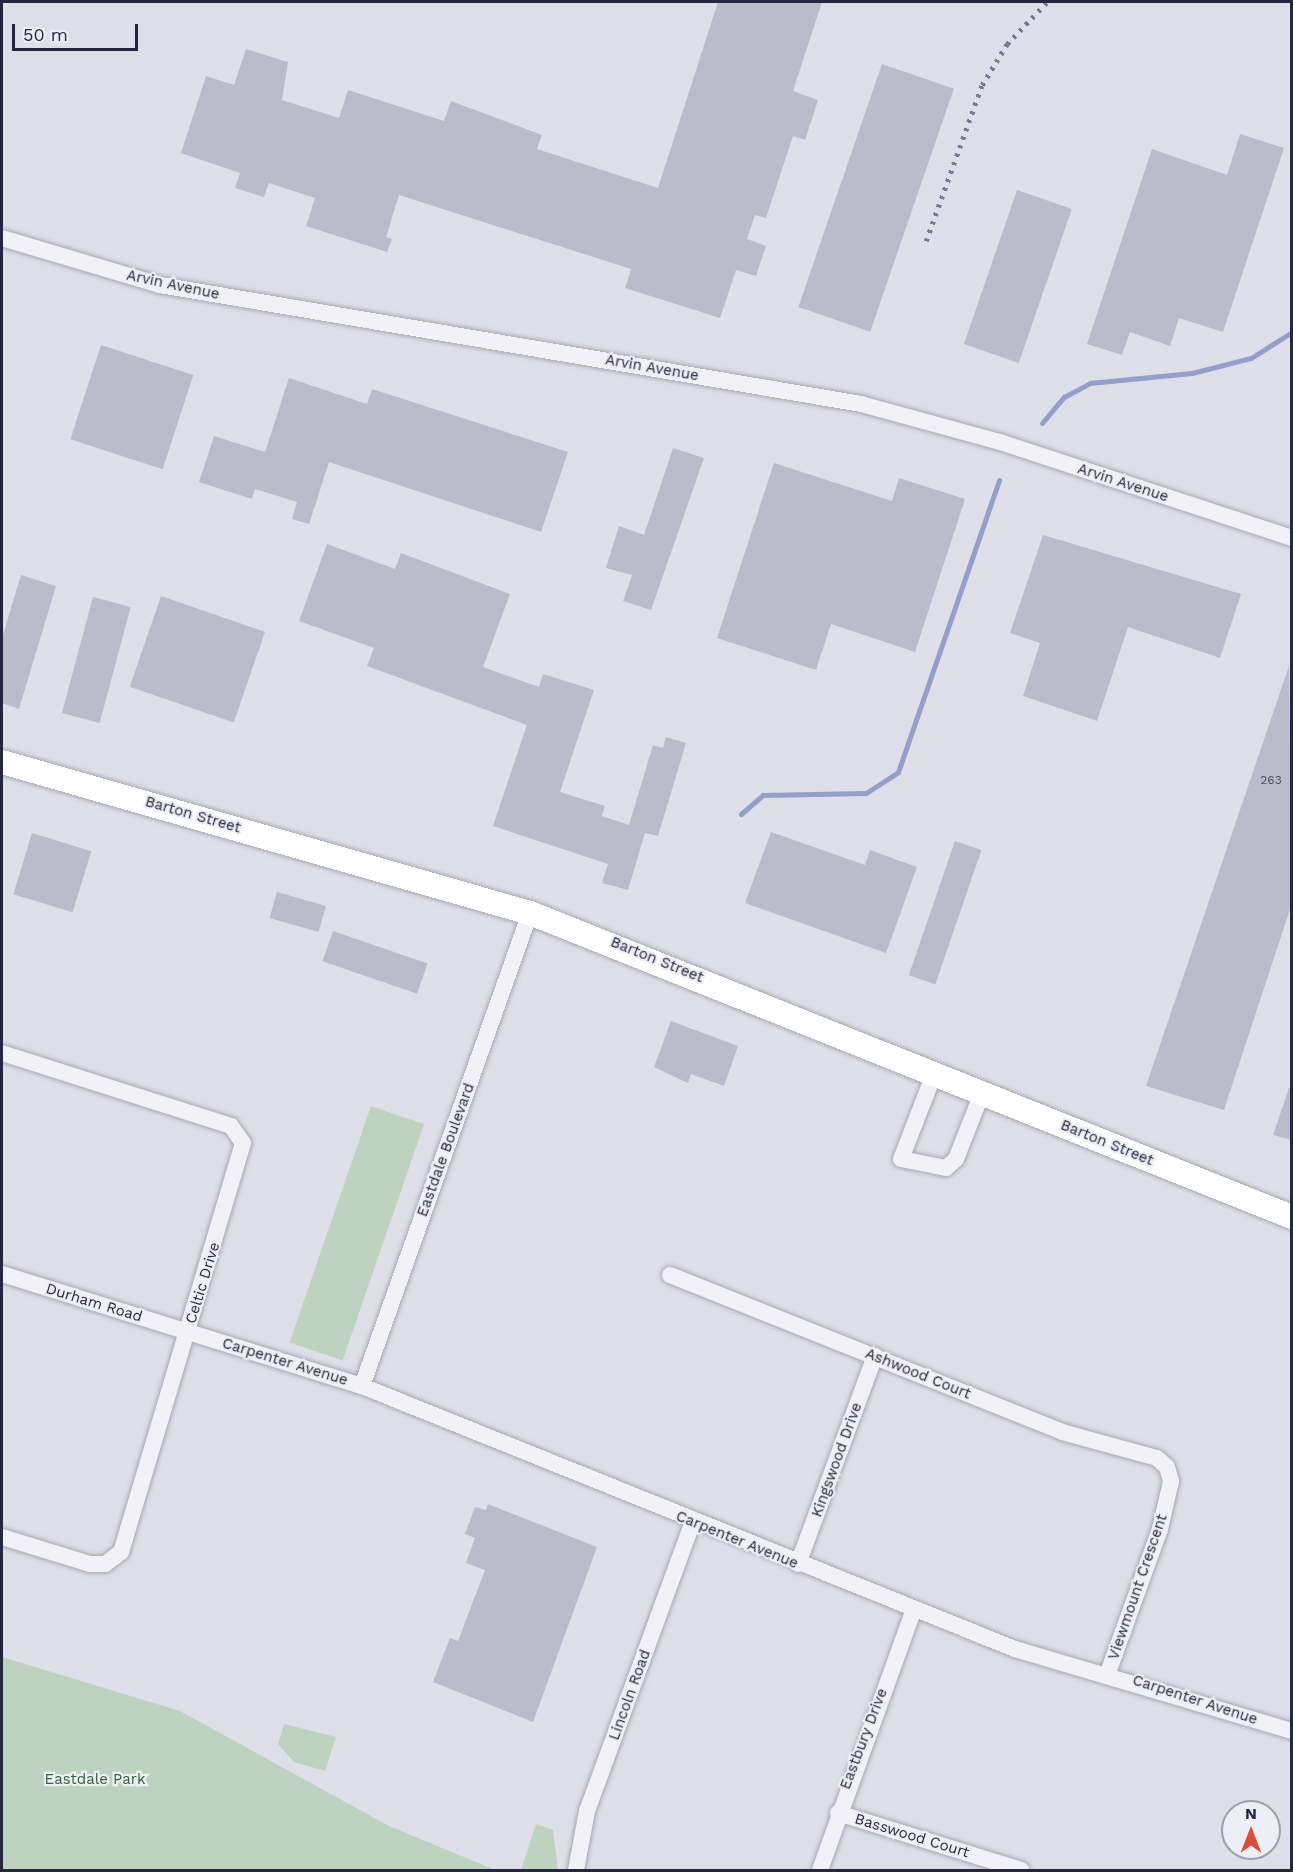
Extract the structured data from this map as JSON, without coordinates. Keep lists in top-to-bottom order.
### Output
{
  "streets": {
    "main road": ["Barton Street"],
    "street": [
      "Arvin Avenue",
      "Eastdale Boulevard",
      "Celtic Drive",
      "Durham Road",
      "Carpenter Avenue",
      "Ashwood Court",
      "Kingswood Drive",
      "Viewmount Crescent",
      "Lincoln Road",
      "Eastbury Drive",
      "Basswood Court"
    ]
  },
  "crossings": [
    ["Barton Street", "Eastdale Boulevard"],
    ["Eastdale Boulevard", "Carpenter Avenue"],
    ["Celtic Drive", "Durham Road"],
    ["Celtic Drive", "Carpenter Avenue"],
    ["Durham Road", "Carpenter Avenue"],
    ["Carpenter Avenue", "Kingswood Drive"],
    ["Carpenter Avenue", "Viewmount Crescent"],
    ["Carpenter Avenue", "Lincoln Road"],
    ["Carpenter Avenue", "Eastbury Drive"],
    ["Ashwood Court", "Kingswood Drive"],
    ["Ashwood Court", "Viewmount Crescent"],
    ["Eastbury Drive", "Basswood Court"]
  ],
  "parks": ["Eastdale Park"],
  "house_numbers": ["263"],
  "scale_bar": "50 m",
  "north": "top"
}
